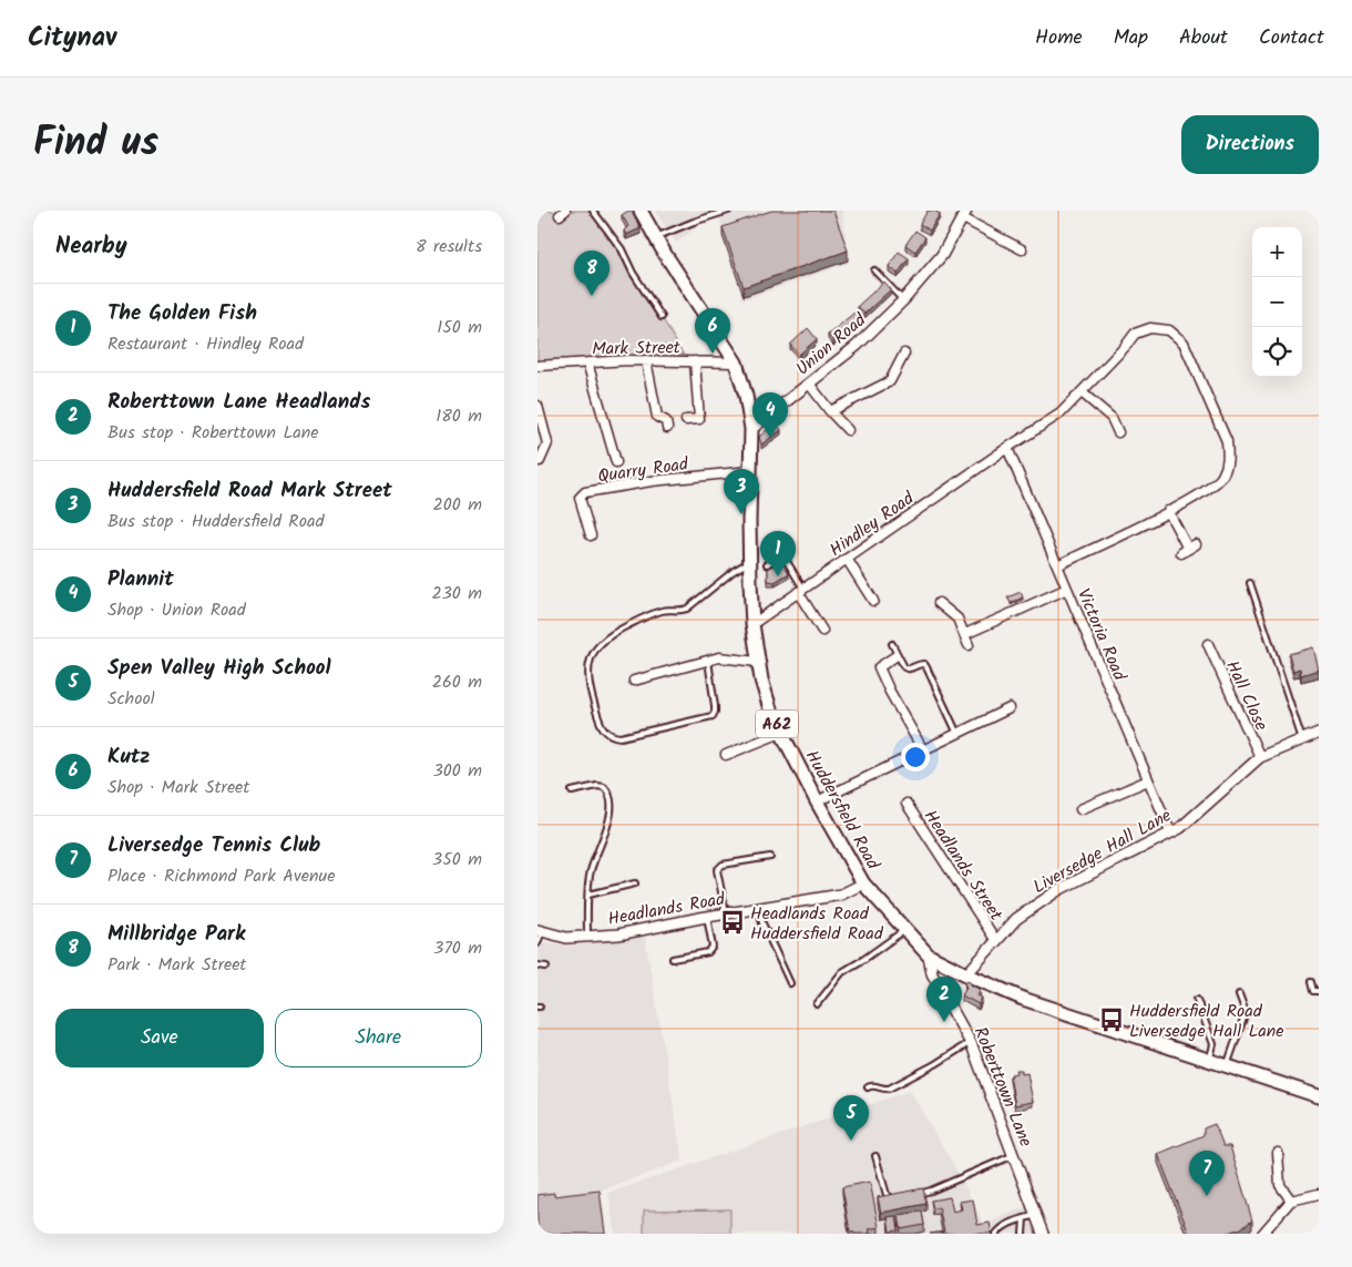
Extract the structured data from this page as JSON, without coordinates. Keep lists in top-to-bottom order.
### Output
{
  "streets": {
    "main road": ["A62", "Huddersfield Road"],
    "street": [
      "Union Road",
      "Mark Street",
      "Quarry Road",
      "Hindley Road",
      "Victoria Road",
      "Hall Close",
      "Liversedge Hall Lane",
      "Headlands Street",
      "Headlands Road",
      "Roberttown Lane"
    ]
  },
  "crossings": [
    ["Union Road", "Huddersfield Road"],
    ["Mark Street", "Huddersfield Road"],
    ["Quarry Road", "Huddersfield Road"],
    ["Hindley Road", "Victoria Road"],
    ["Hindley Road", "Huddersfield Road"],
    ["Victoria Road", "Liversedge Hall Lane"],
    ["Hall Close", "Liversedge Hall Lane"],
    ["Huddersfield Road", "Liversedge Hall Lane"],
    ["Huddersfield Road", "Headlands Road"],
    ["Huddersfield Road", "Roberttown Lane"],
    ["Liversedge Hall Lane", "Headlands Street"]
  ],
  "places": {
    "bus stop": ["Headlands Road Huddersfield Road", "Huddersfield Road Liversedge Hall Lane"]
  },
  "page": {
    "header": "Citynav",
    "nav": [
      "Home",
      "Map",
      "About",
      "Contact"
    ],
    "title": "Find us",
    "buttons": [
      "Directions",
      ["Save", "Share"]
    ],
    "heading": ["Nearby", "8 results"],
    "map_buttons": ["+", "−"],
    "pins": [
      "8",
      "6",
      "4",
      "3",
      "1",
      "2",
      "5",
      "7"
    ],
    "list": [
      {
        "mark": "1",
        "name": "The Golden Fish",
        "note": "Restaurant · Hindley Road",
        "value": "150 m"
      },
      {
        "mark": "2",
        "name": "Roberttown Lane Headlands",
        "note": "Bus stop · Roberttown Lane",
        "value": "180 m"
      },
      {
        "mark": "3",
        "name": "Huddersfield Road Mark Street",
        "note": "Bus stop · Huddersfield Road",
        "value": "200 m"
      },
      {
        "mark": "4",
        "name": "Plannit",
        "note": "Shop · Union Road",
        "value": "230 m"
      },
      {
        "mark": "5",
        "name": "Spen Valley High School",
        "note": "School",
        "value": "260 m"
      },
      {
        "mark": "6",
        "name": "Kutz",
        "note": "Shop · Mark Street",
        "value": "300 m"
      },
      {
        "mark": "7",
        "name": "Liversedge Tennis Club",
        "note": "Place · Richmond Park Avenue",
        "value": "350 m"
      },
      {
        "mark": "8",
        "name": "Millbridge Park",
        "note": "Park · Mark Street",
        "value": "370 m"
      }
    ]
  }
}
